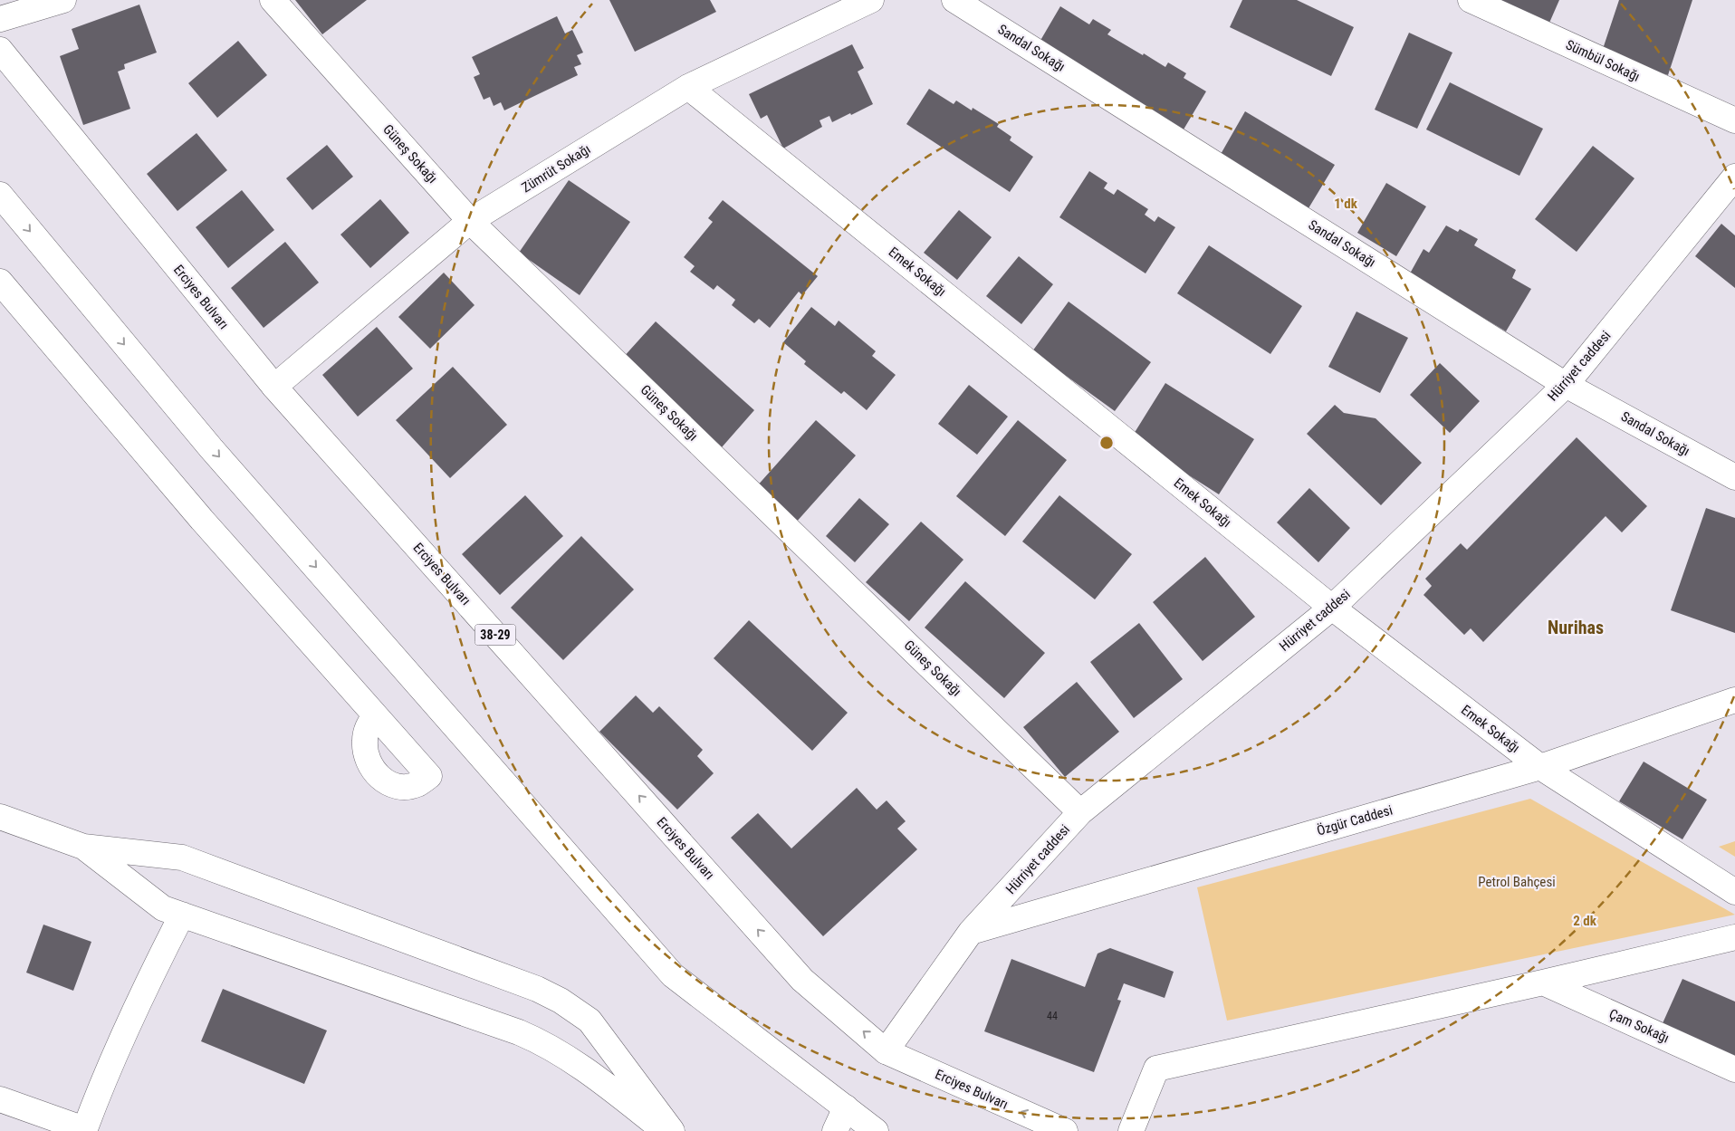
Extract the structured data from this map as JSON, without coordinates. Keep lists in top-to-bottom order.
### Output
{
  "streets": {
    "main road": [
      "Sandal Sokağı",
      "Sümbül Sokağı",
      "Güneş Sokağı",
      "Zümrüt Sokağı",
      "Emek Sokağı",
      "Erciyes Bulvarı",
      "Hürriyet caddesi",
      "38-29",
      "Özgür Caddesi",
      "Çam Sokağı"
    ]
  },
  "crossings": [
    ["Sandal Sokağı", "Hürriyet caddesi"],
    ["Güneş Sokağı", "Zümrüt Sokağı"],
    ["Güneş Sokağı", "Hürriyet caddesi"],
    ["Zümrüt Sokağı", "Emek Sokağı"],
    ["Zümrüt Sokağı", "Erciyes Bulvarı"],
    ["Emek Sokağı", "Hürriyet caddesi"],
    ["Emek Sokağı", "Özgür Caddesi"],
    ["Erciyes Bulvarı", "Hürriyet caddesi"],
    ["Hürriyet caddesi", "Özgür Caddesi"]
  ],
  "districts": ["Nurihas"],
  "parks": ["Petrol Bahçesi"],
  "house_numbers": ["44"],
  "rings": ["1 dk", "2 dk"]
}
